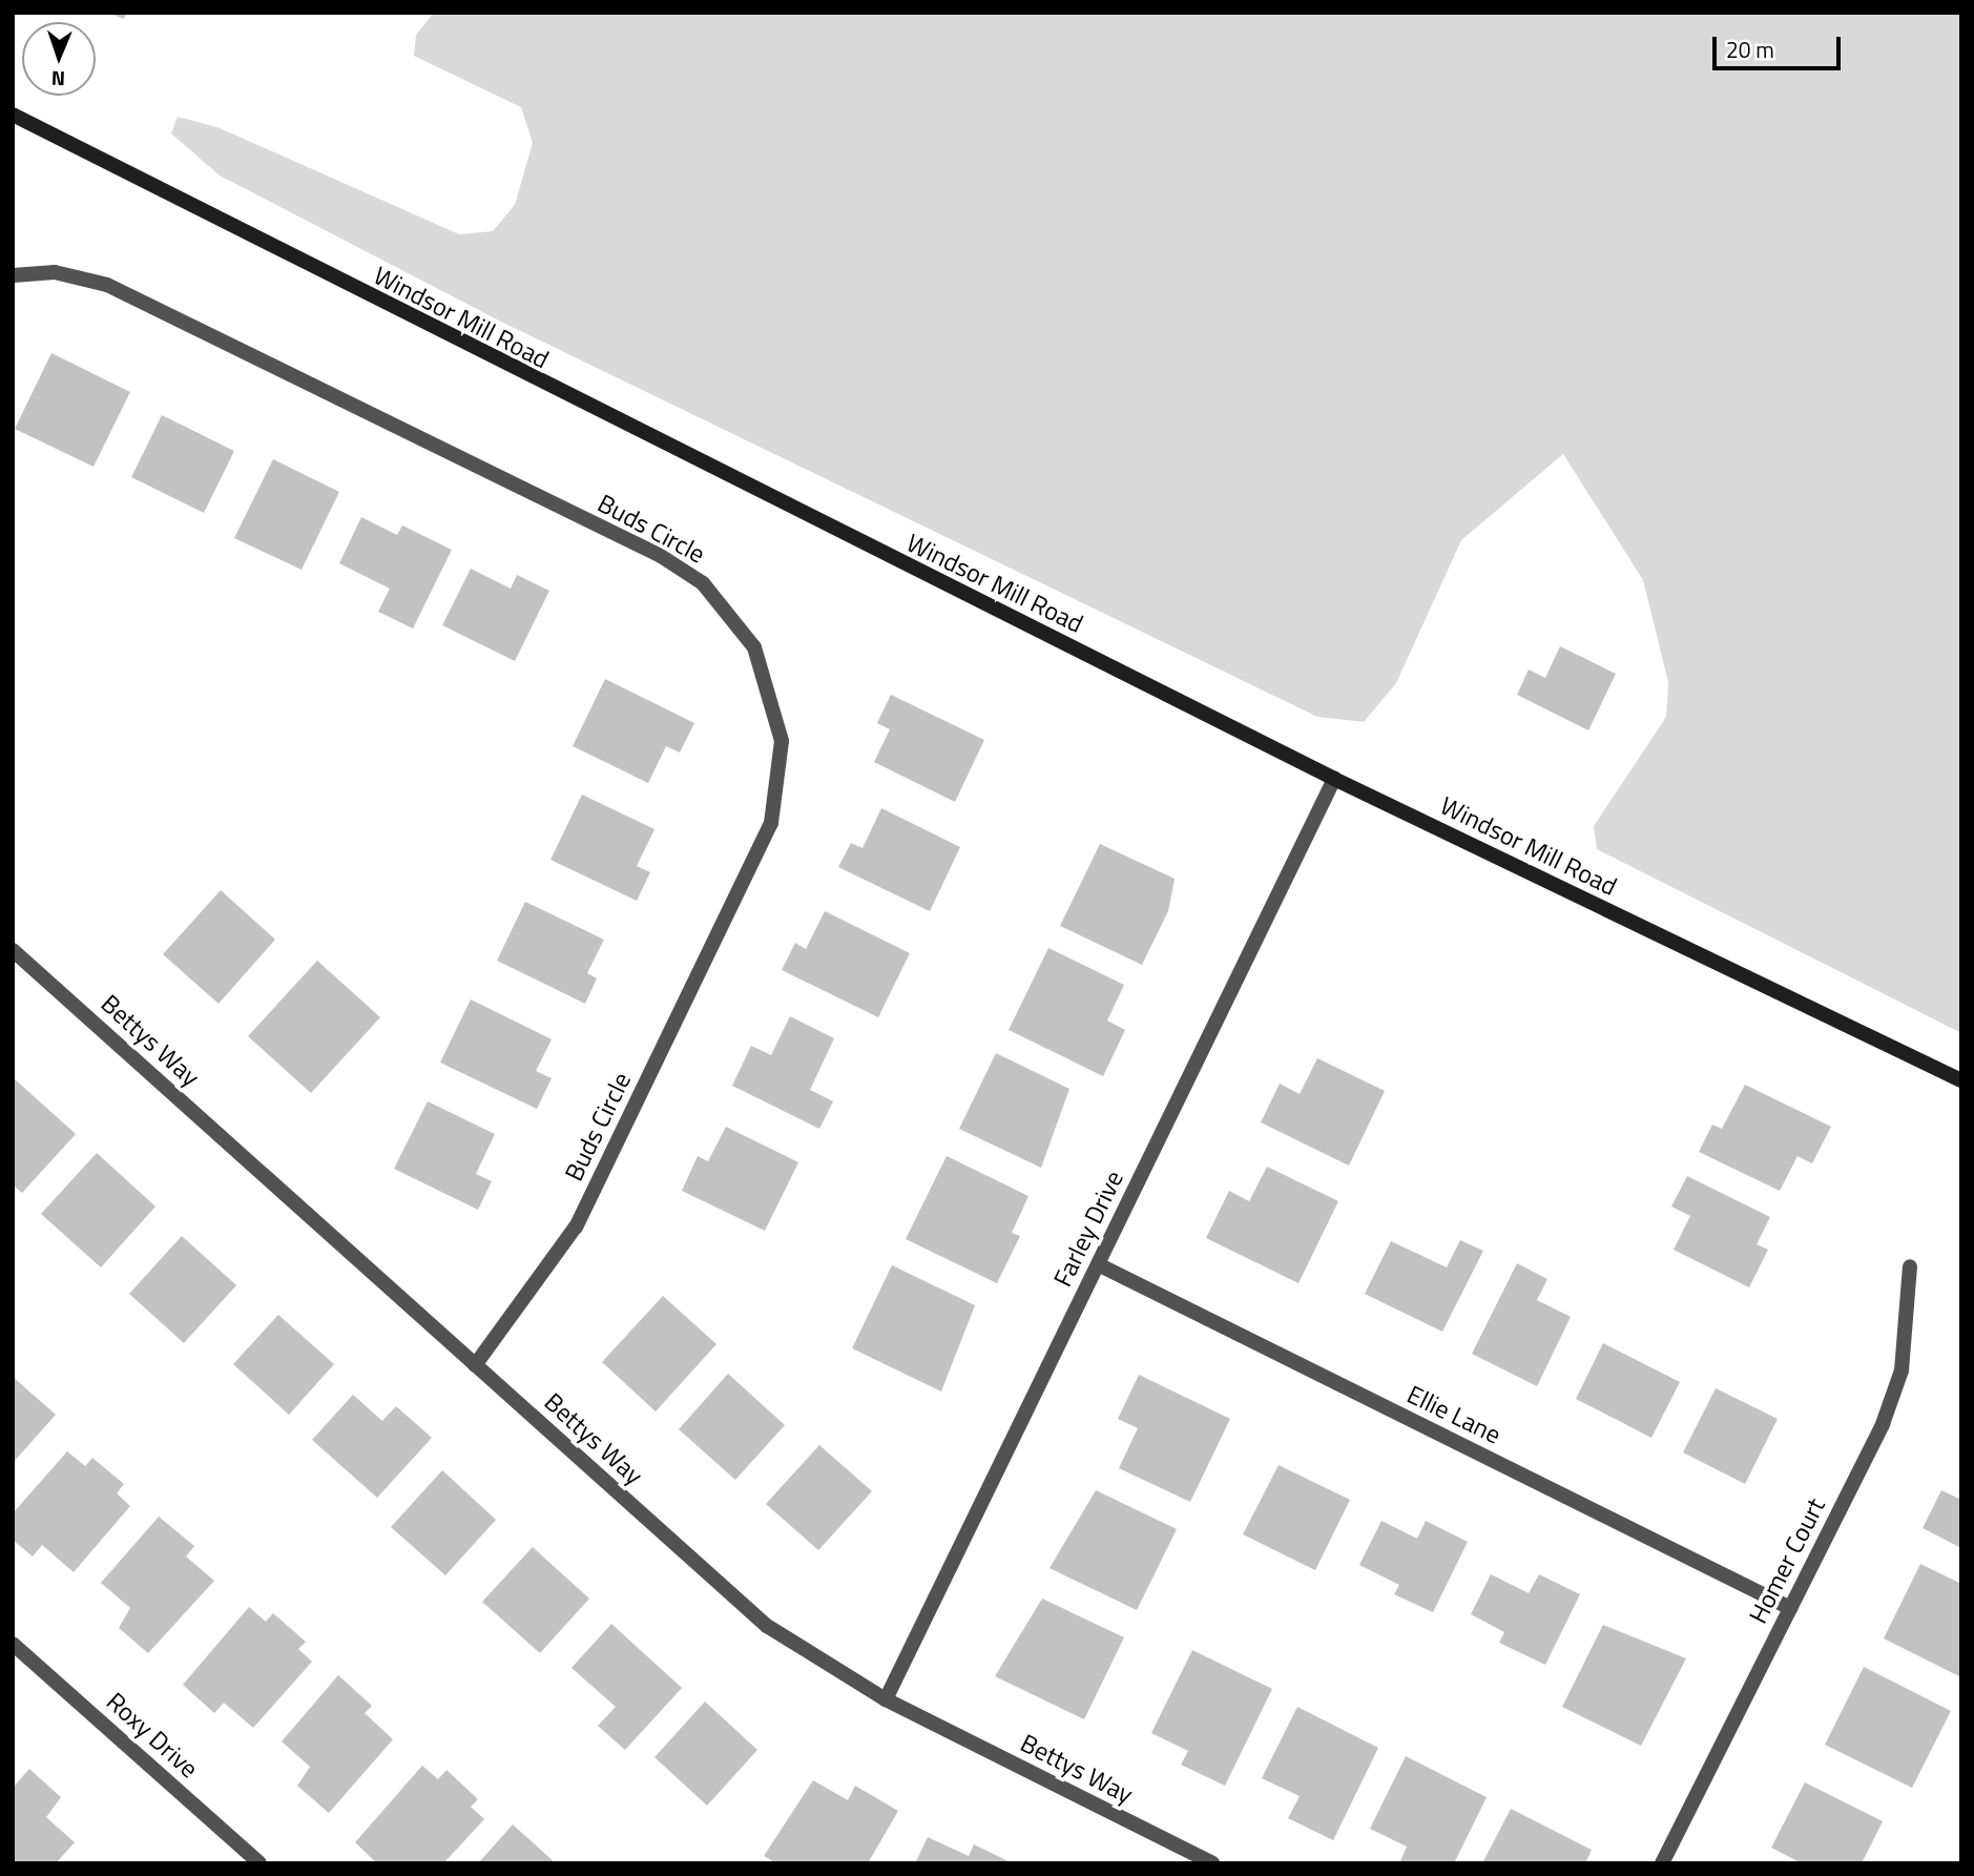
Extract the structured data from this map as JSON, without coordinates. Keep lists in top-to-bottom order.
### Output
{
  "streets": {
    "main road": ["Windsor Mill Road"],
    "street": [
      "Buds Circle",
      "Bettys Way",
      "Farley Drive",
      "Ellie Lane",
      "Homer Court",
      "Roxy Drive"
    ]
  },
  "crossings": [
    ["Windsor Mill Road", "Farley Drive"],
    ["Buds Circle", "Bettys Way"],
    ["Bettys Way", "Farley Drive"],
    ["Farley Drive", "Ellie Lane"],
    ["Ellie Lane", "Homer Court"]
  ],
  "scale_bar": "20 m",
  "north": "bottom"
}
